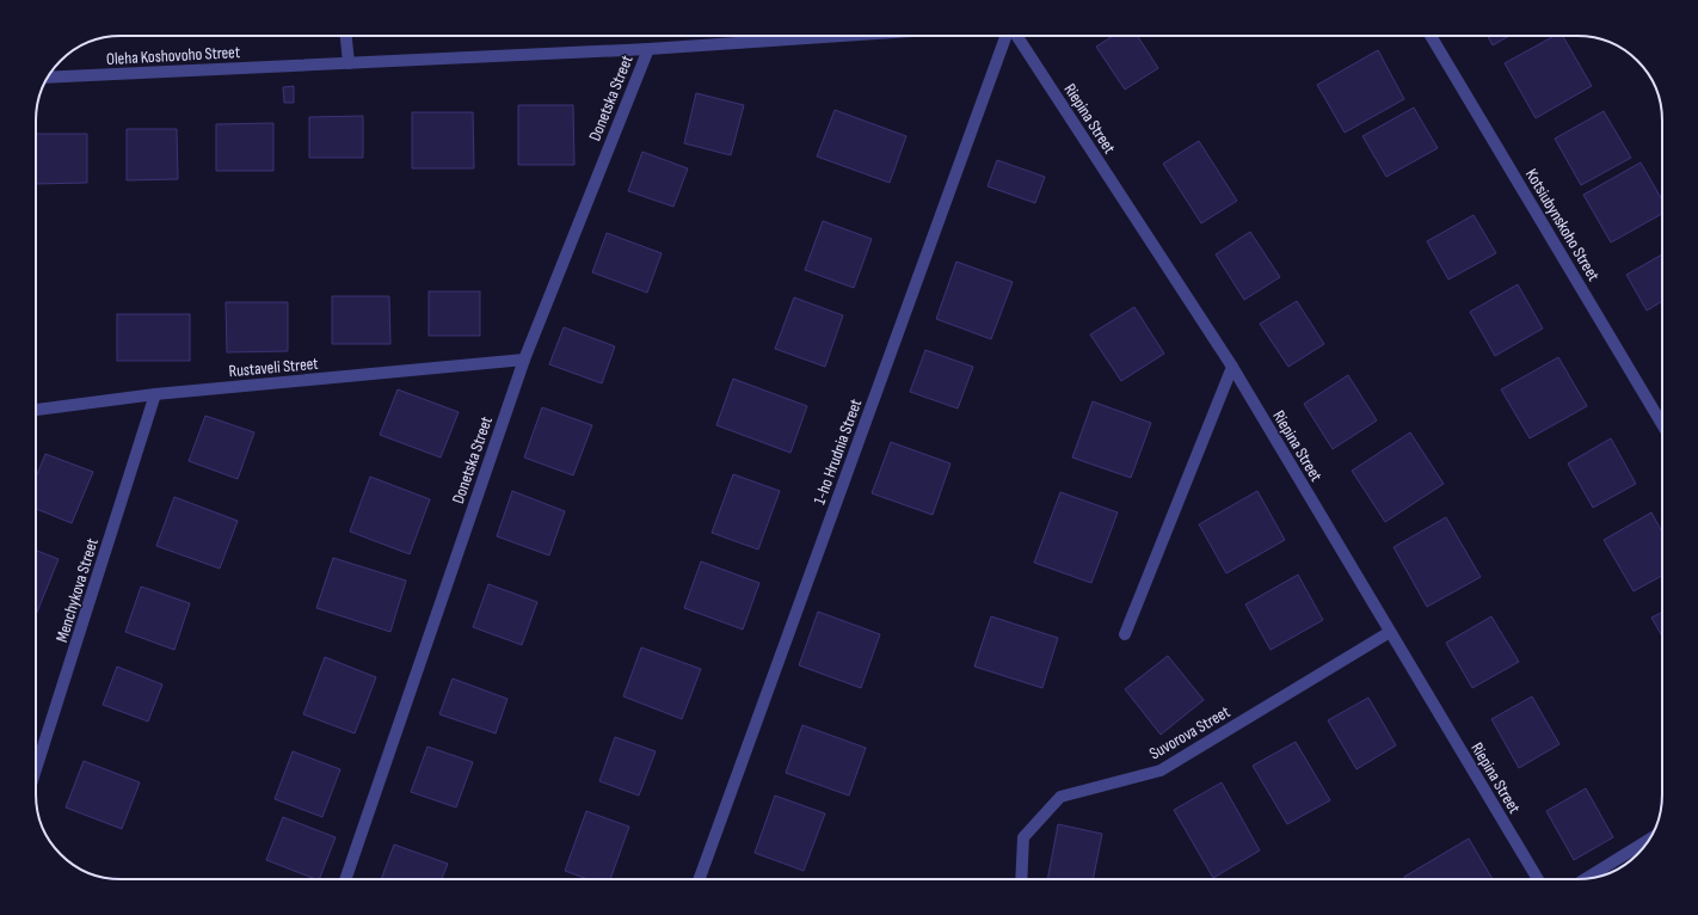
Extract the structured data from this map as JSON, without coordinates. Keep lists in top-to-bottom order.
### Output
{
  "streets": {
    "street": [
      "Oleha Koshovoho Street",
      "Donetska Street",
      "Riepina Street",
      "Kotsiubynskoho Street",
      "Rustaveli Street",
      "1-ho Hrudnia Street",
      "Menchykova Street",
      "Suvorova Street"
    ]
  },
  "crossings": [
    ["Oleha Koshovoho Street", "Donetska Street"],
    ["Donetska Street", "Rustaveli Street"],
    ["Riepina Street", "Suvorova Street"],
    ["Rustaveli Street", "Menchykova Street"]
  ]
}
